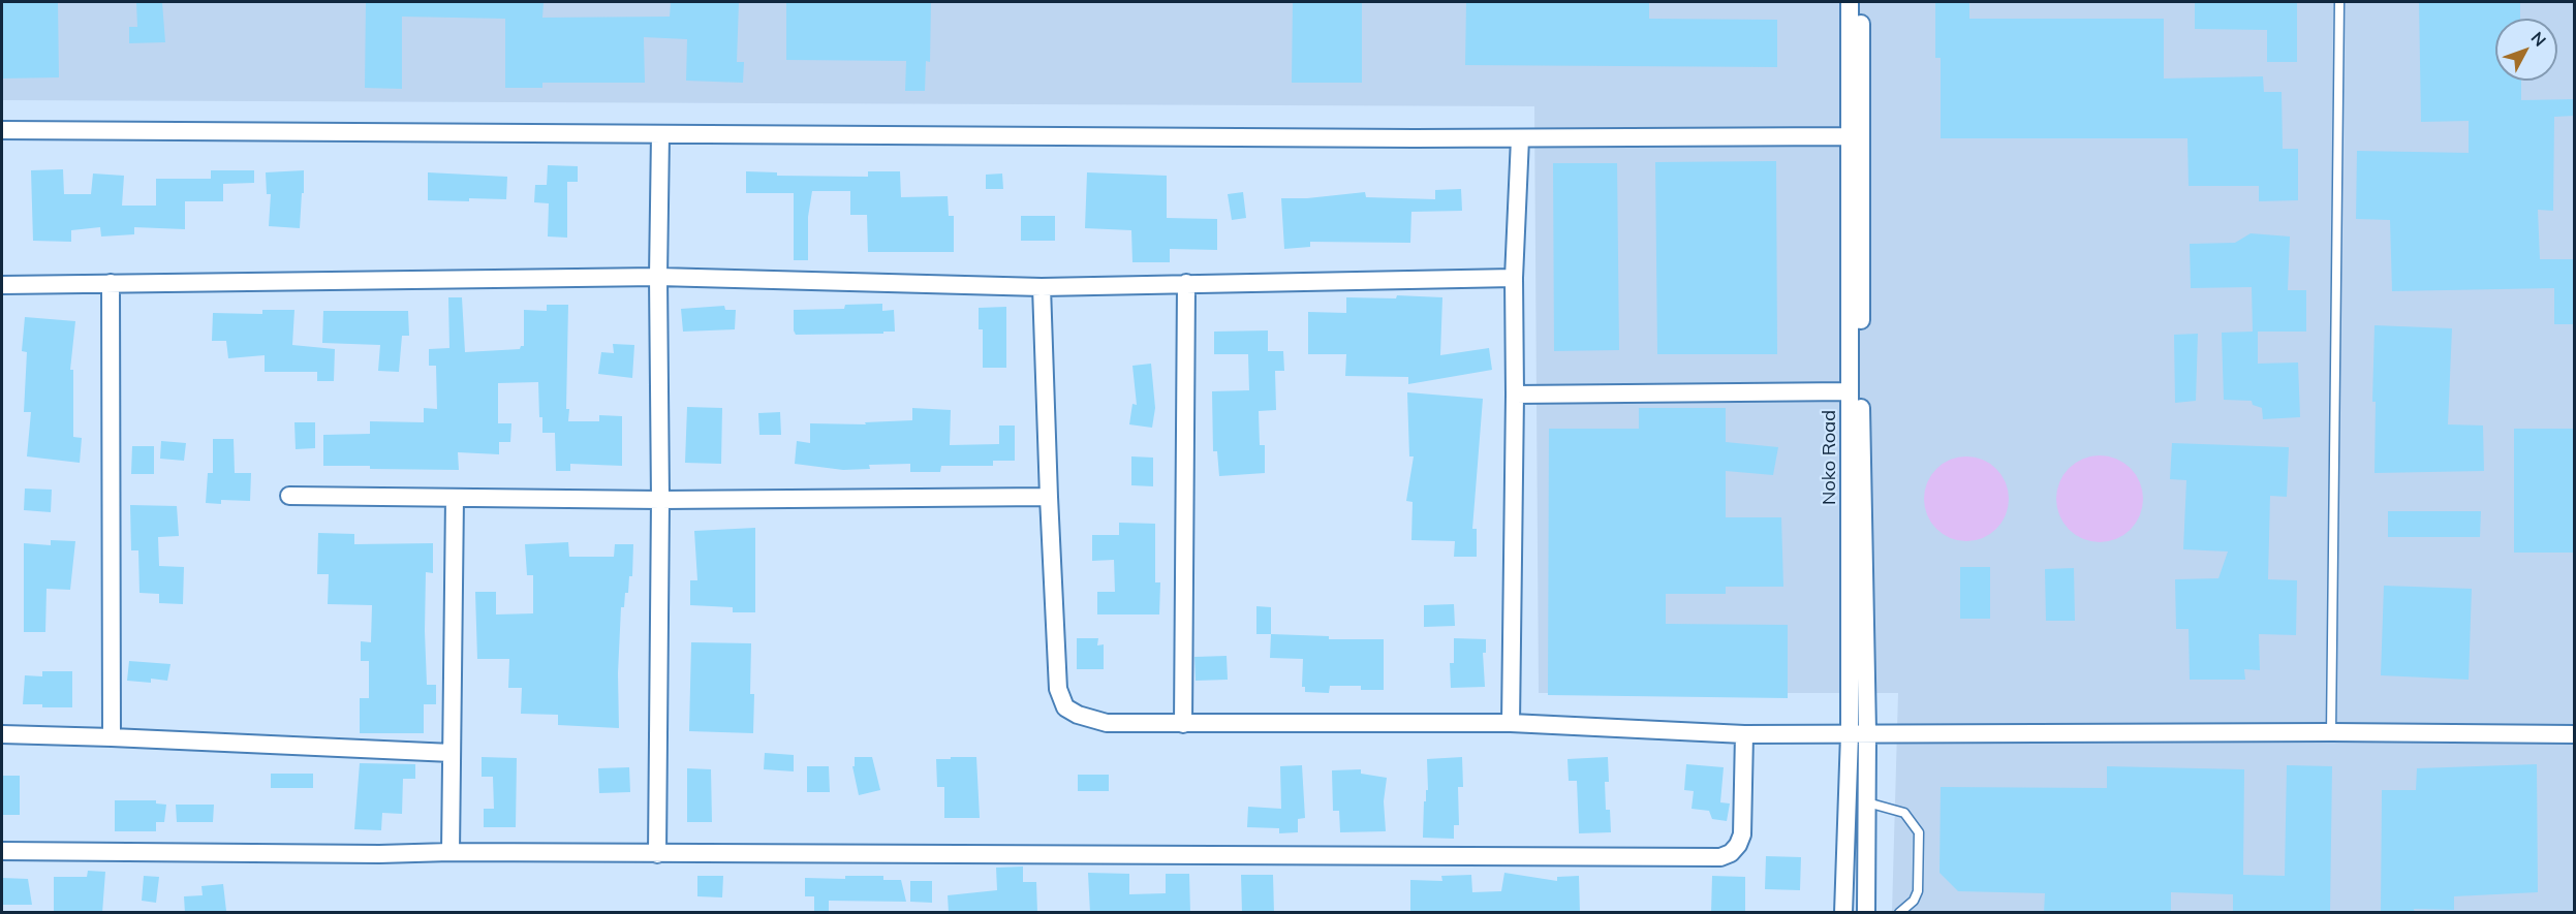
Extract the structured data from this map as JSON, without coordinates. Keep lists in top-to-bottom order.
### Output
{
  "streets": {
    "street": ["Noko Road"]
  },
  "north": "top right"
}
